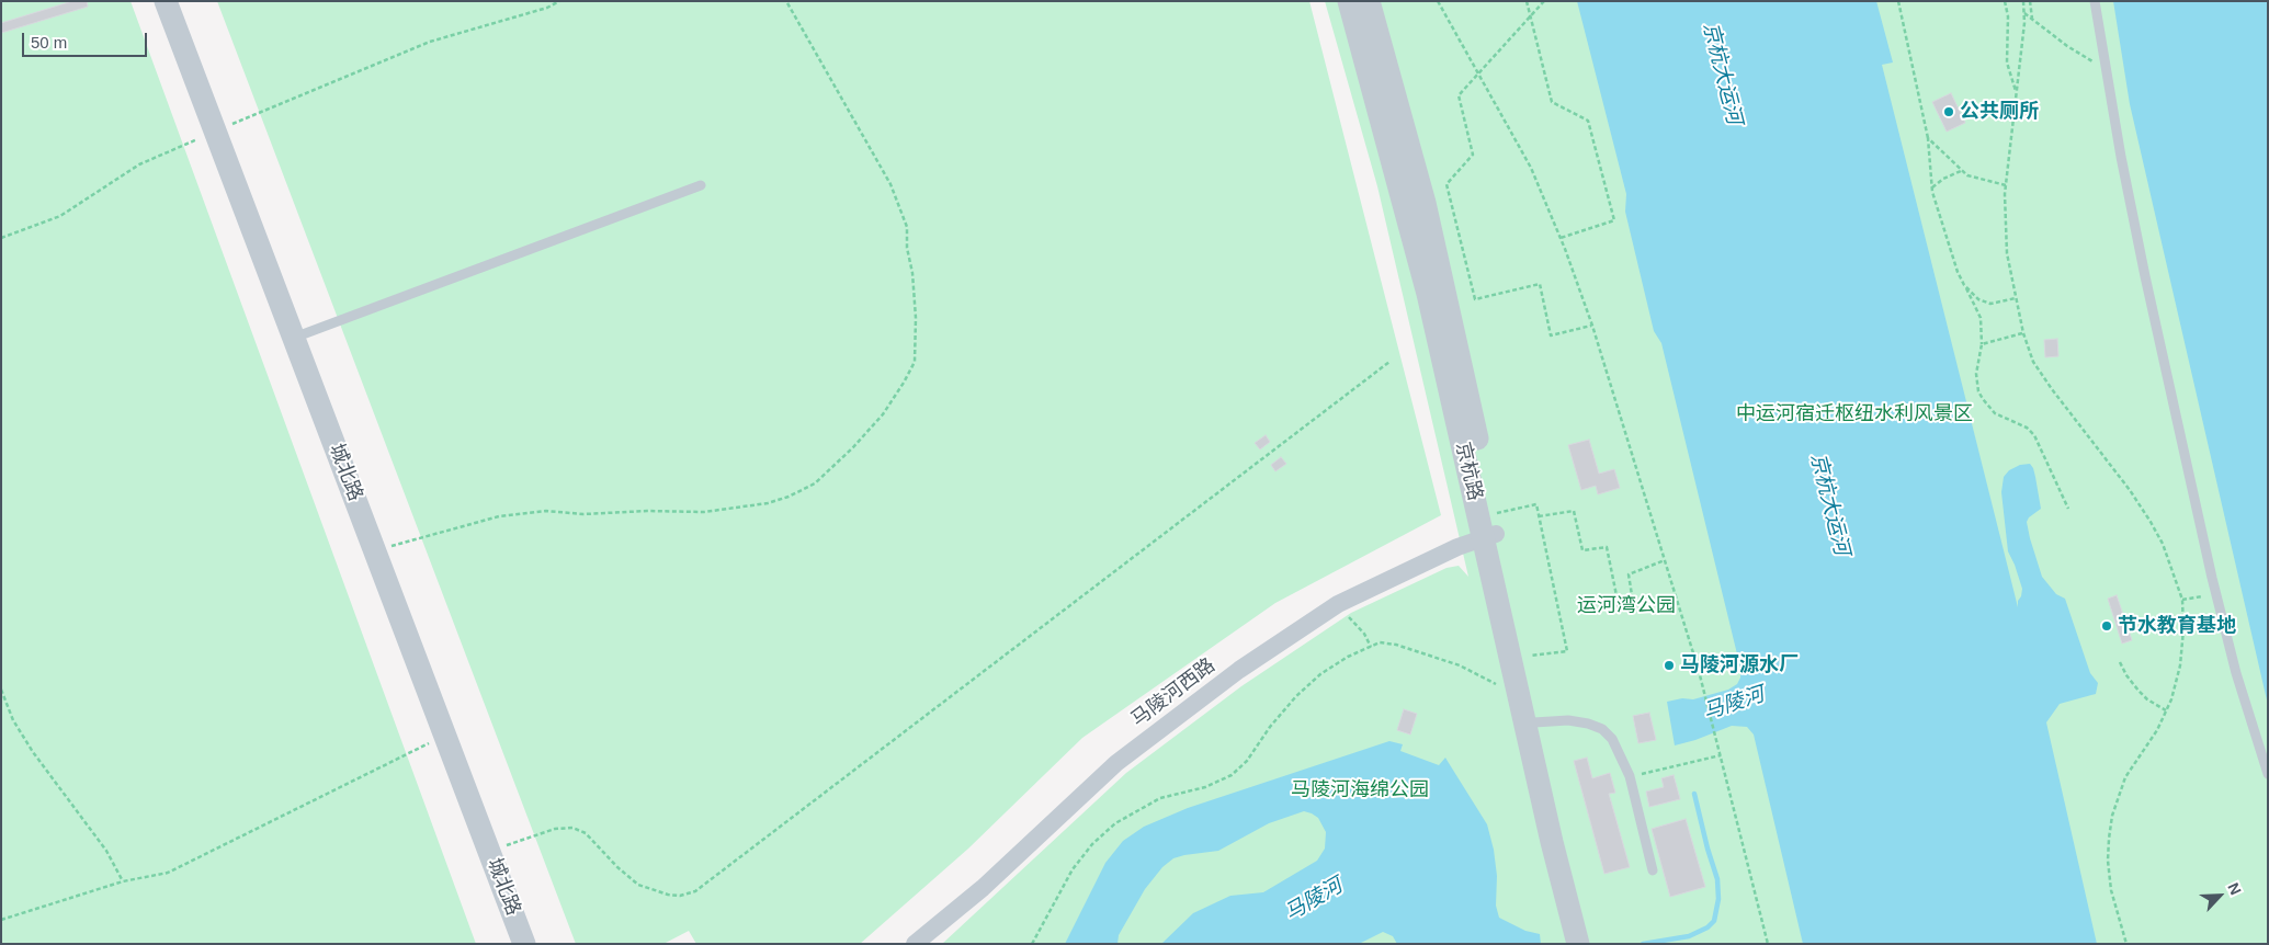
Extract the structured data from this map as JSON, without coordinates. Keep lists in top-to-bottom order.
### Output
{
  "streets": {
    "street": ["京杭路", "城北路", "马陵河西路"]
  },
  "crossings": [
    ["京杭路", "马陵河西路"]
  ],
  "water": ["京杭大运河", "马陵河"],
  "parks": ["中运河宿迁枢纽水利风景区", "运河湾公园", "马陵河海绵公园"],
  "places": ["公共厕所", "节水教育基地", "马陵河源水厂"],
  "scale_bar": "50 m",
  "north": "top right"
}
